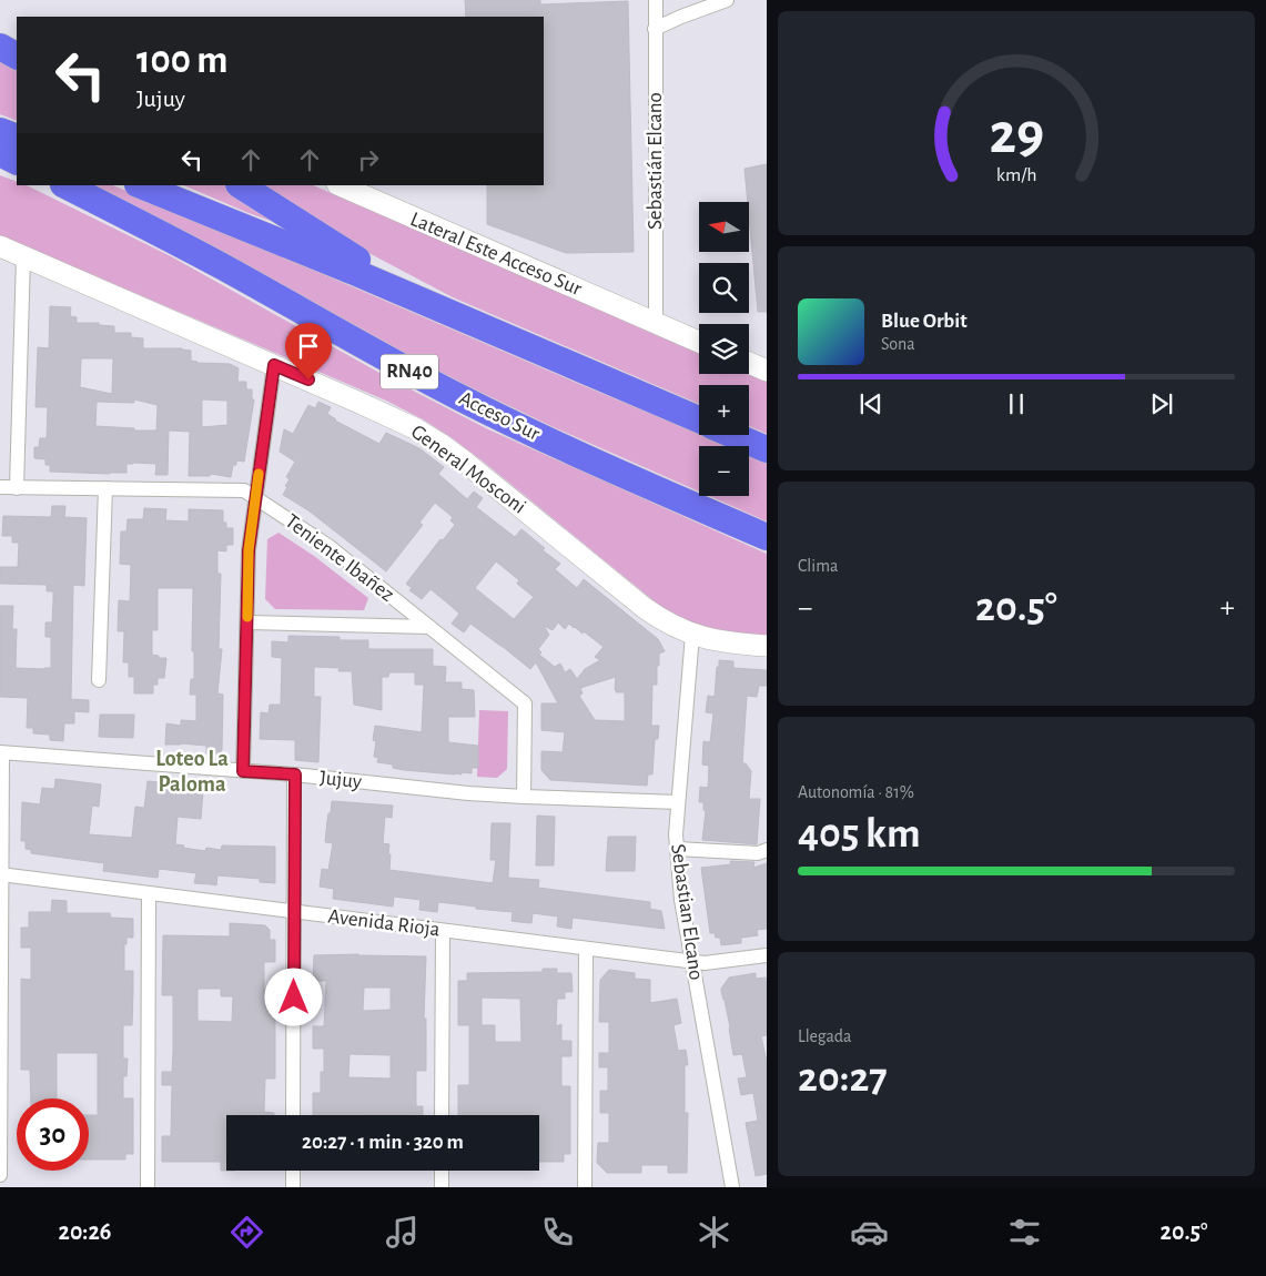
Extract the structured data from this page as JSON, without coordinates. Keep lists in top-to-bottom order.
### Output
{
  "streets": {
    "highway": ["RN40", "Acceso Sur"],
    "street": [
      "Sebastián Elcano",
      "Lateral Este Acceso Sur",
      "General Mosconi",
      "Teniente Ibañez",
      "Jujuy",
      "Sebastian Elcano",
      "Avenida Rioja"
    ]
  },
  "crossings": [
    ["Sebastián Elcano", "Lateral Este Acceso Sur"],
    ["General Mosconi", "Sebastian Elcano"],
    ["Teniente Ibañez", "Jujuy"],
    ["Jujuy", "Sebastian Elcano"],
    ["Sebastian Elcano", "Avenida Rioja"]
  ],
  "districts": ["Loteo La Paloma"],
  "north": "left",
  "page": {
    "turn": ["100 m", "Jujuy"],
    "map_buttons": ["+", "−"],
    "song": ["Blue Orbit", "Sona"],
    "tile": [
      "Clima",
      ["Autonomía · 81%", "405 km"],
      ["Llegada", "20:27"]
    ],
    "heat": ["−", "20.5°", "+"],
    "limit": "30",
    "trip": "20:27 · 1 min · 320 m",
    "tabs": ["20:26", "20.5°"],
    "gauge": ["29", "km/h"]
  }
}
